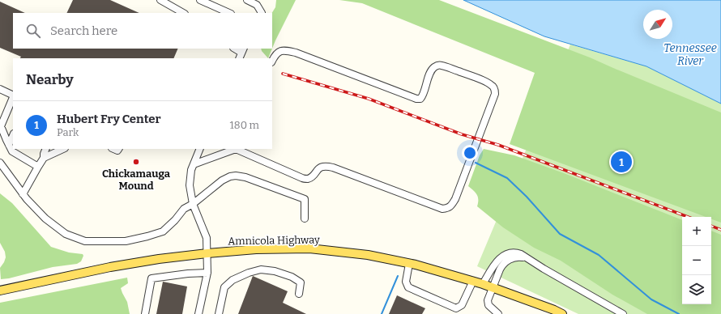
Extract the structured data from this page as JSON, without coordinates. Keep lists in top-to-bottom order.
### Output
{
  "streets": {
    "main road": ["Amnicola Highway"]
  },
  "water": ["Tennessee River"],
  "places": ["Chickamauga Mound"],
  "north": "top right",
  "page": {
    "search": "Search here",
    "heading": "Nearby",
    "list": [
      {
        "mark": "1",
        "name": "Hubert Fry Center",
        "note": "Park",
        "value": "180 m"
      }
    ],
    "pins": "1",
    "map_buttons": ["+", "−"]
  }
}
